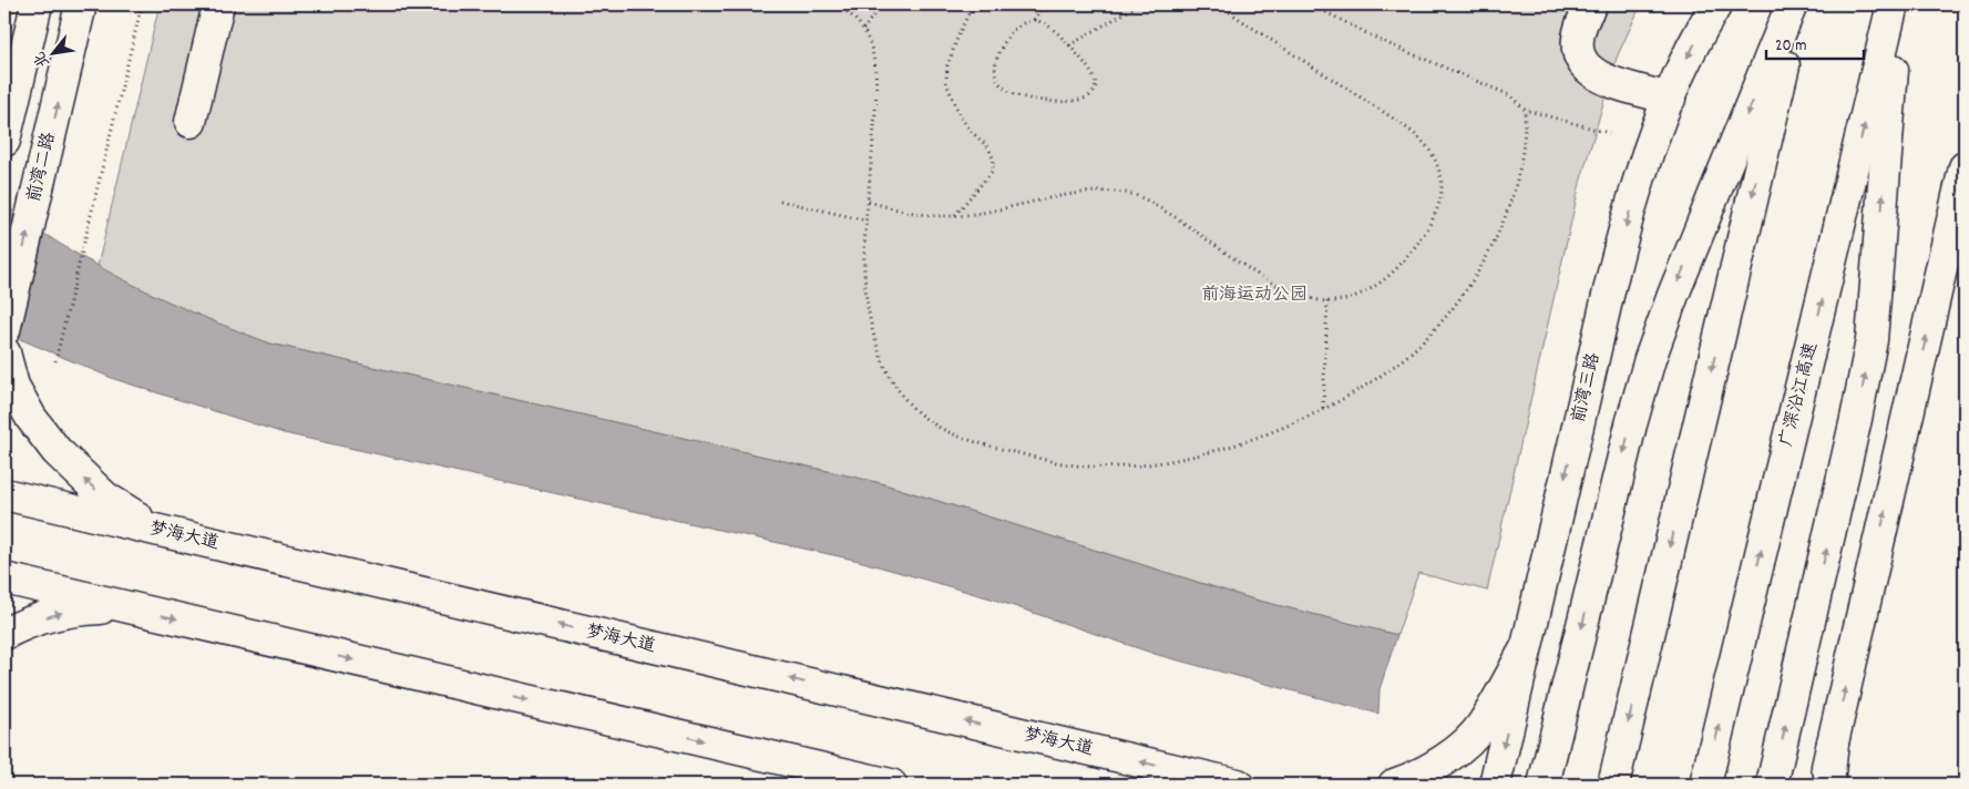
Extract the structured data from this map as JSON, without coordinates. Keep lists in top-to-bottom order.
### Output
{
  "streets": {
    "main road": [
      "前湾二路",
      "前湾三路",
      "广深沿江高速",
      "梦海大道"
    ]
  },
  "parks": ["前海运动公园"],
  "scale_bar": "20 m",
  "north": "bottom left"
}
